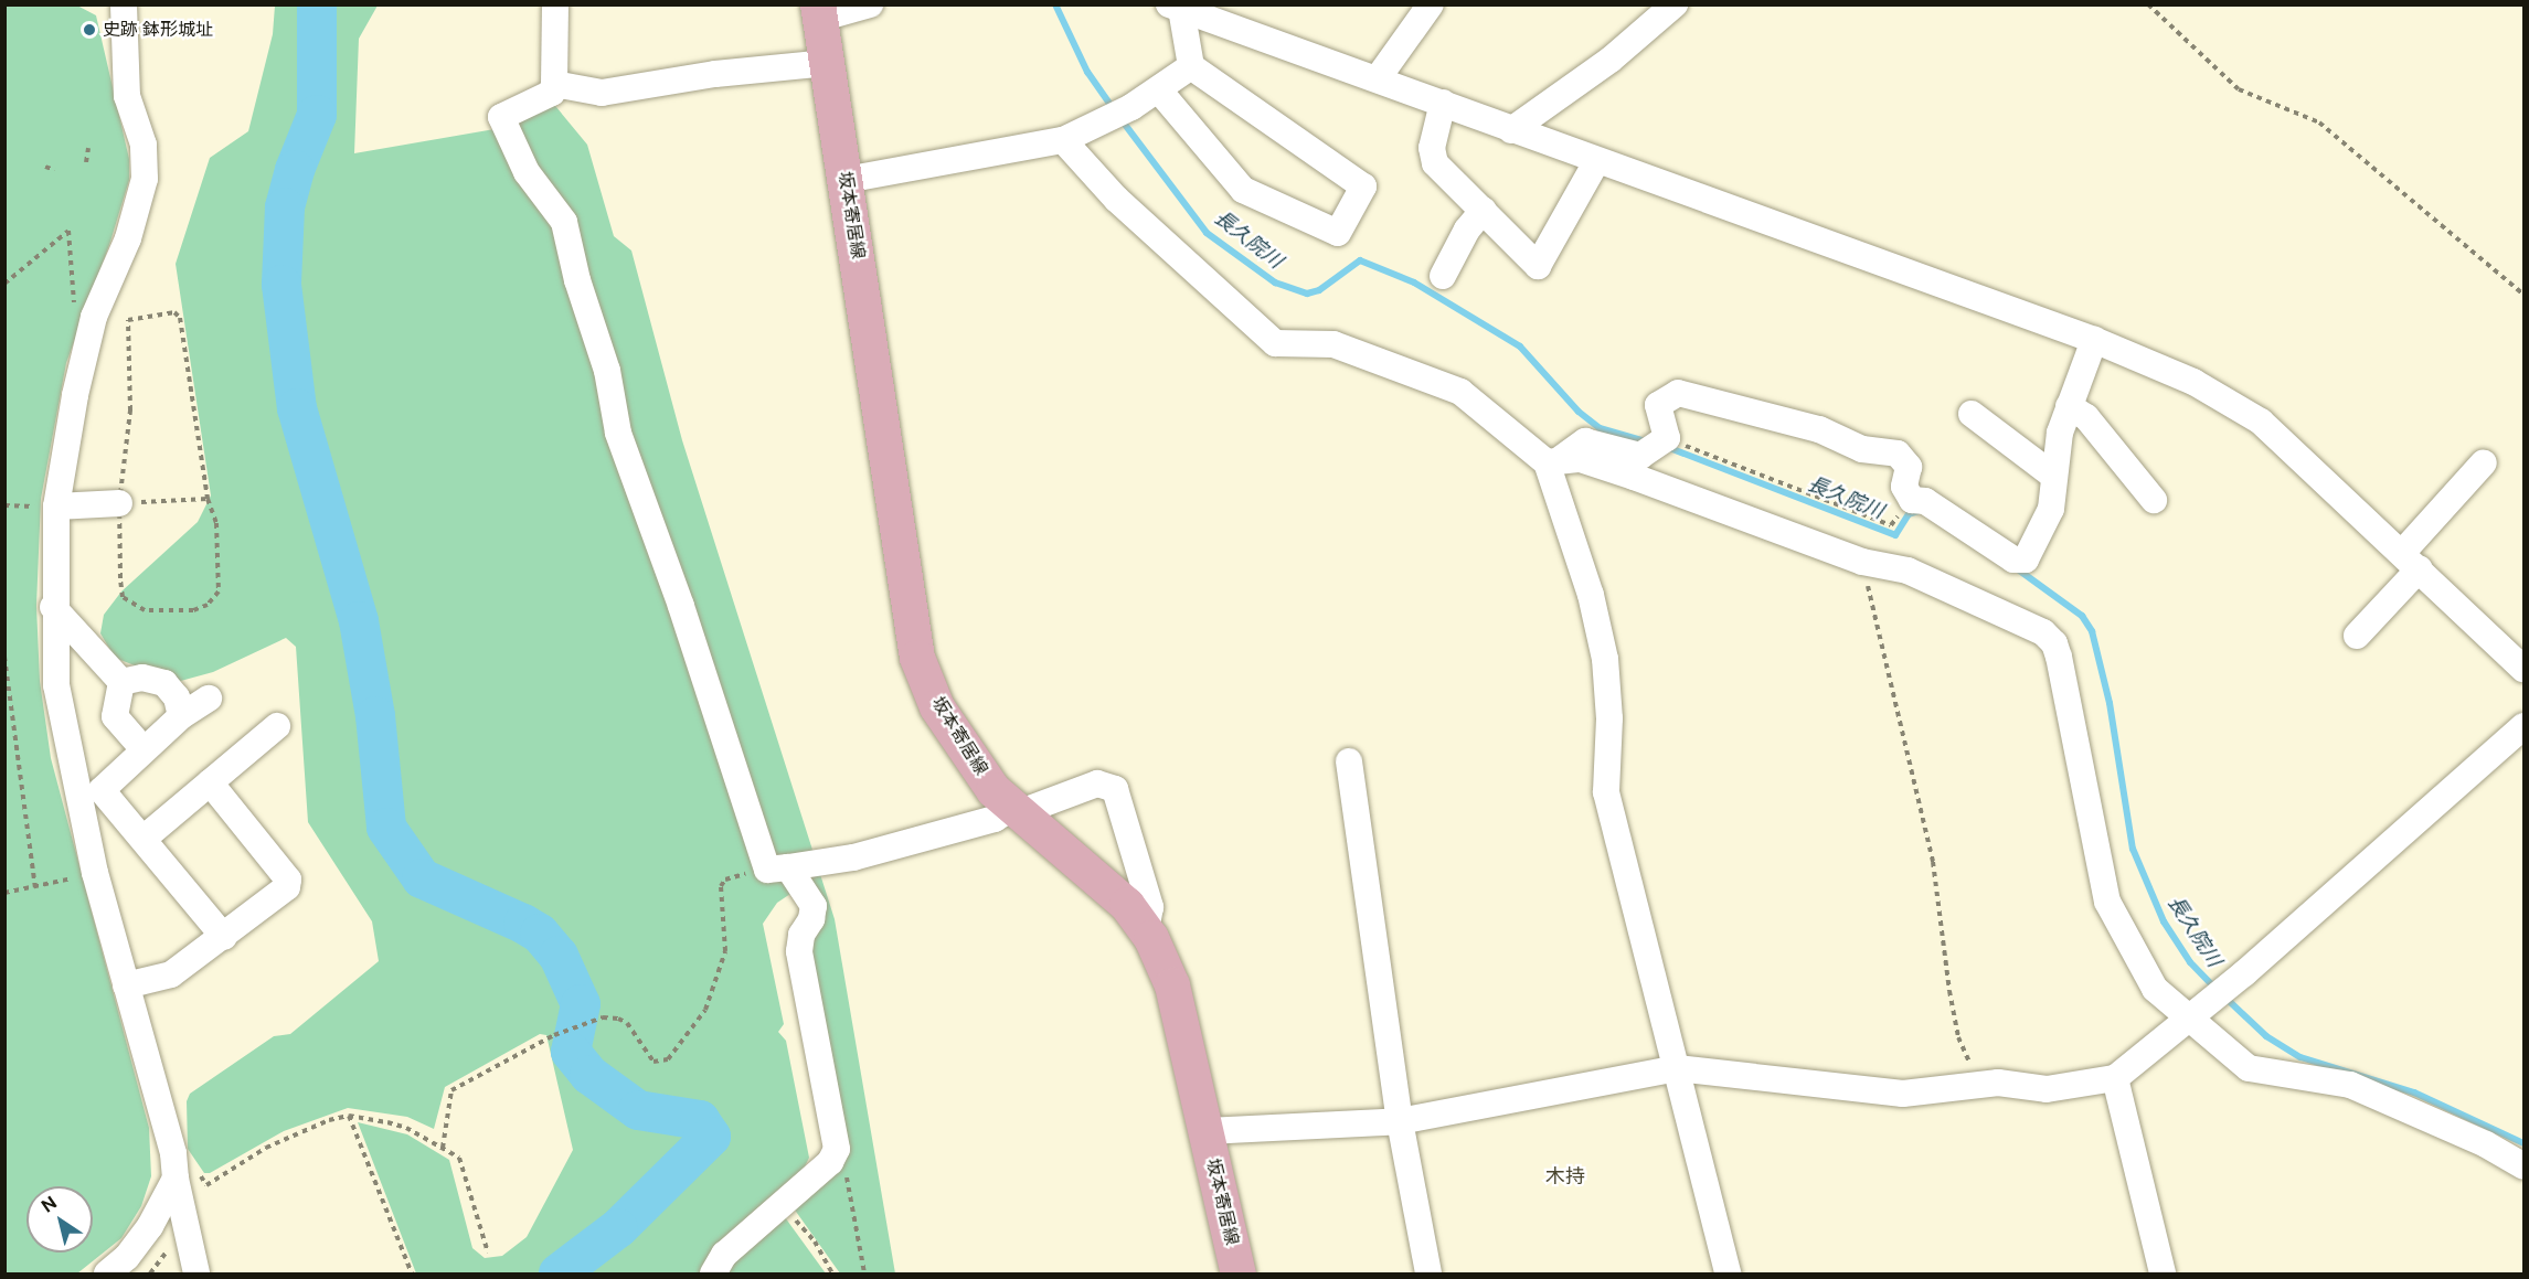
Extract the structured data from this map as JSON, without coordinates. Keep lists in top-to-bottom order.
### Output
{
  "streets": {
    "main road": ["坂本寄居線"]
  },
  "districts": ["木持"],
  "water": ["長久院川"],
  "places": ["史跡 鉢形城址"],
  "north": "top left"
}
